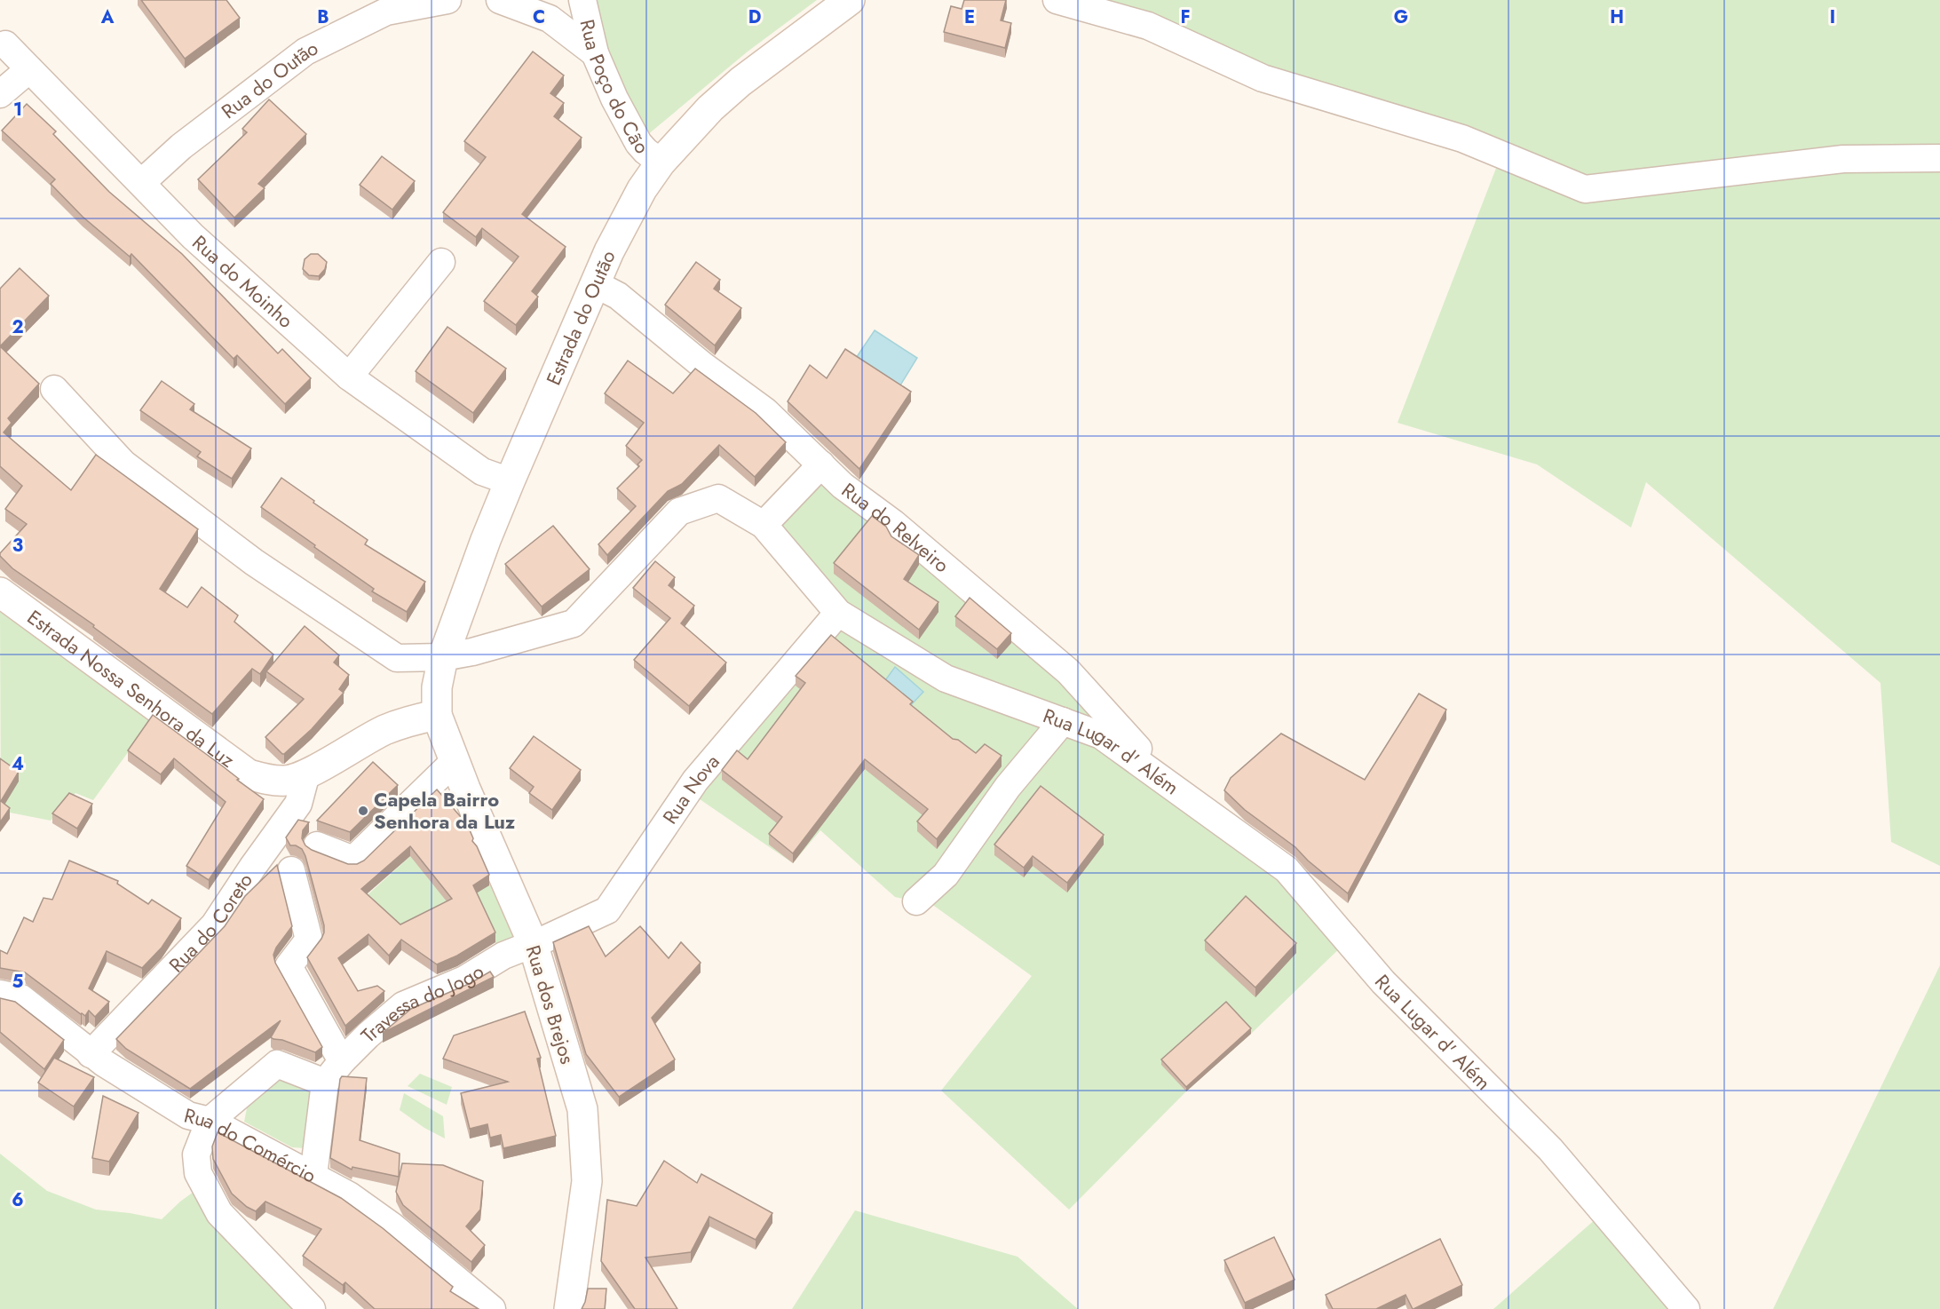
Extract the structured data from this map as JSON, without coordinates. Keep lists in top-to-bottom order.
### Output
{
  "streets": {
    "street": [
      "Rua do Outão",
      "Rua Poço do Cão",
      "Rua do Moinho",
      "Estrada do Outão",
      "Rua do Relveiro",
      "Estrada Nossa Senhora da Luz",
      "Rua Lugar d' Além",
      "Rua Nova",
      "Rua do Coreto",
      "Rua dos Brejos",
      "Travessa do Jogo",
      "Rua do Comércio"
    ]
  },
  "crossings": [
    ["Rua do Outão", "Rua do Moinho"],
    ["Rua Poço do Cão", "Estrada do Outão"],
    ["Rua do Moinho", "Estrada do Outão"],
    ["Estrada do Outão", "Rua do Relveiro"],
    ["Estrada do Outão", "Rua Lugar d' Além"],
    ["Estrada do Outão", "Rua dos Brejos"],
    ["Rua do Relveiro", "Rua Lugar d' Além"],
    ["Estrada Nossa Senhora da Luz", "Rua do Coreto"],
    ["Rua Lugar d' Além", "Rua Nova"],
    ["Rua Nova", "Rua dos Brejos"],
    ["Rua Nova", "Travessa do Jogo"],
    ["Rua do Coreto", "Rua do Comércio"],
    ["Rua dos Brejos", "Travessa do Jogo"]
  ],
  "places": ["Capela Bairro Senhora da Luz"],
  "grid": {
    "columns": [
      "A",
      "B",
      "C",
      "D",
      "E",
      "F",
      "G",
      "H",
      "I"
    ],
    "rows": [
      "1",
      "2",
      "3",
      "4",
      "5",
      "6"
    ]
  }
}
